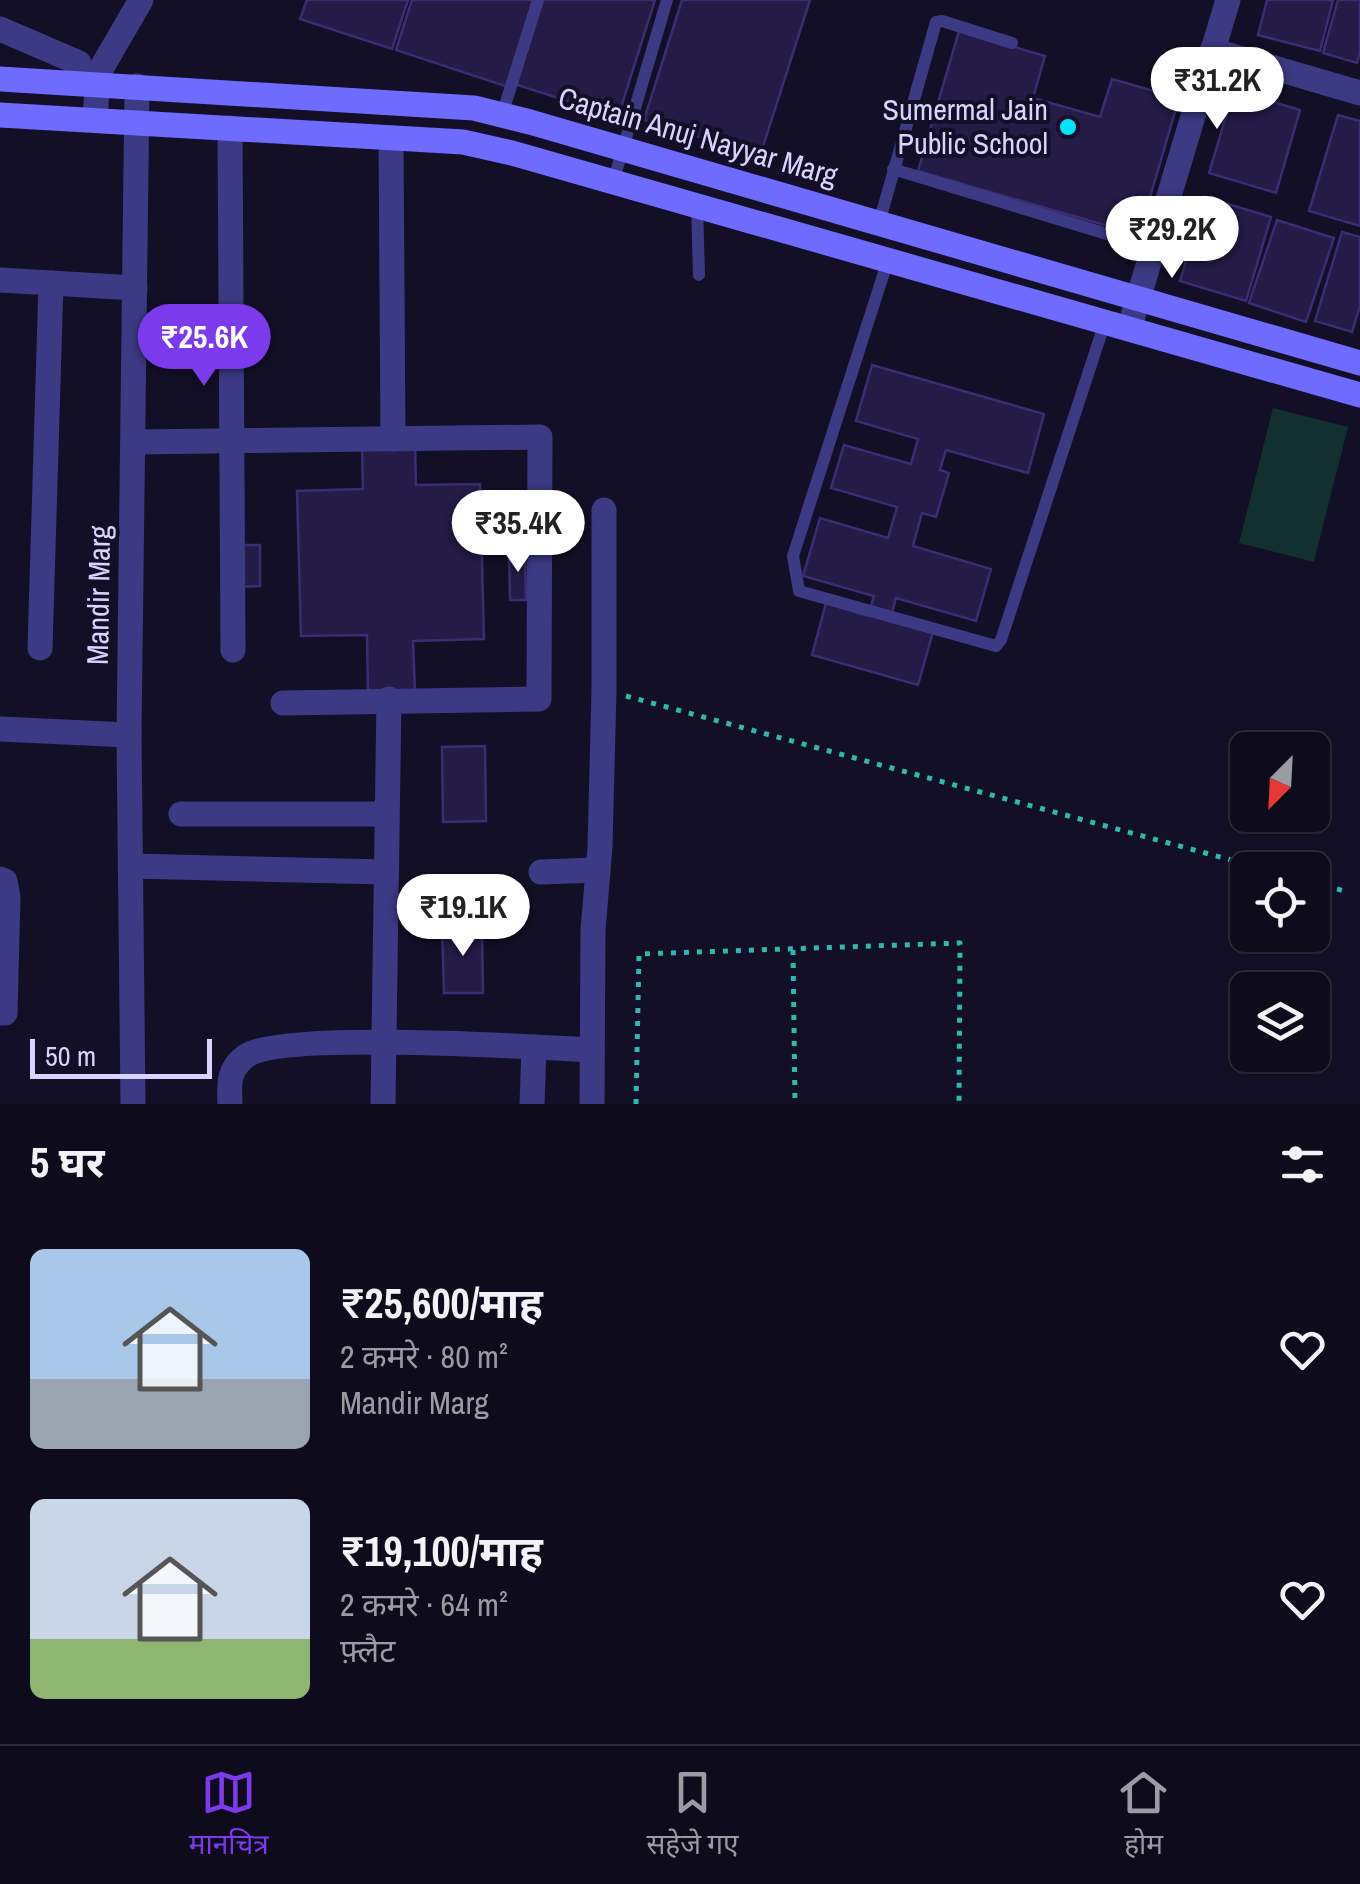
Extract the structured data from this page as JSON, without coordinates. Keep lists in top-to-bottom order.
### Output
{
  "streets": {
    "street": ["Captain Anuj Nayyar Marg", "Mandir Marg"]
  },
  "crossings": [
    ["Captain Anuj Nayyar Marg", "Mandir Marg"]
  ],
  "places": ["Sumermal Jain Public School"],
  "scale_bar": "50 m",
  "north": "bottom left",
  "page": {
    "price": [
      "₹31.2K",
      "₹29.2K",
      "₹25.6K",
      "₹35.4K",
      "₹19.1K"
    ],
    "scale": "50 m",
    "heading": "5 घर",
    "list": [
      {
        "name": "₹25,600/माह",
        "note": "2 कमरे · 80 m² · Mandir Marg"
      },
      {
        "name": "₹19,100/माह",
        "note": "2 कमरे · 64 m² · फ़्लैट"
      }
    ],
    "tabs": ["मानचित्र", "सहेजे गए", "होम"]
  }
}
